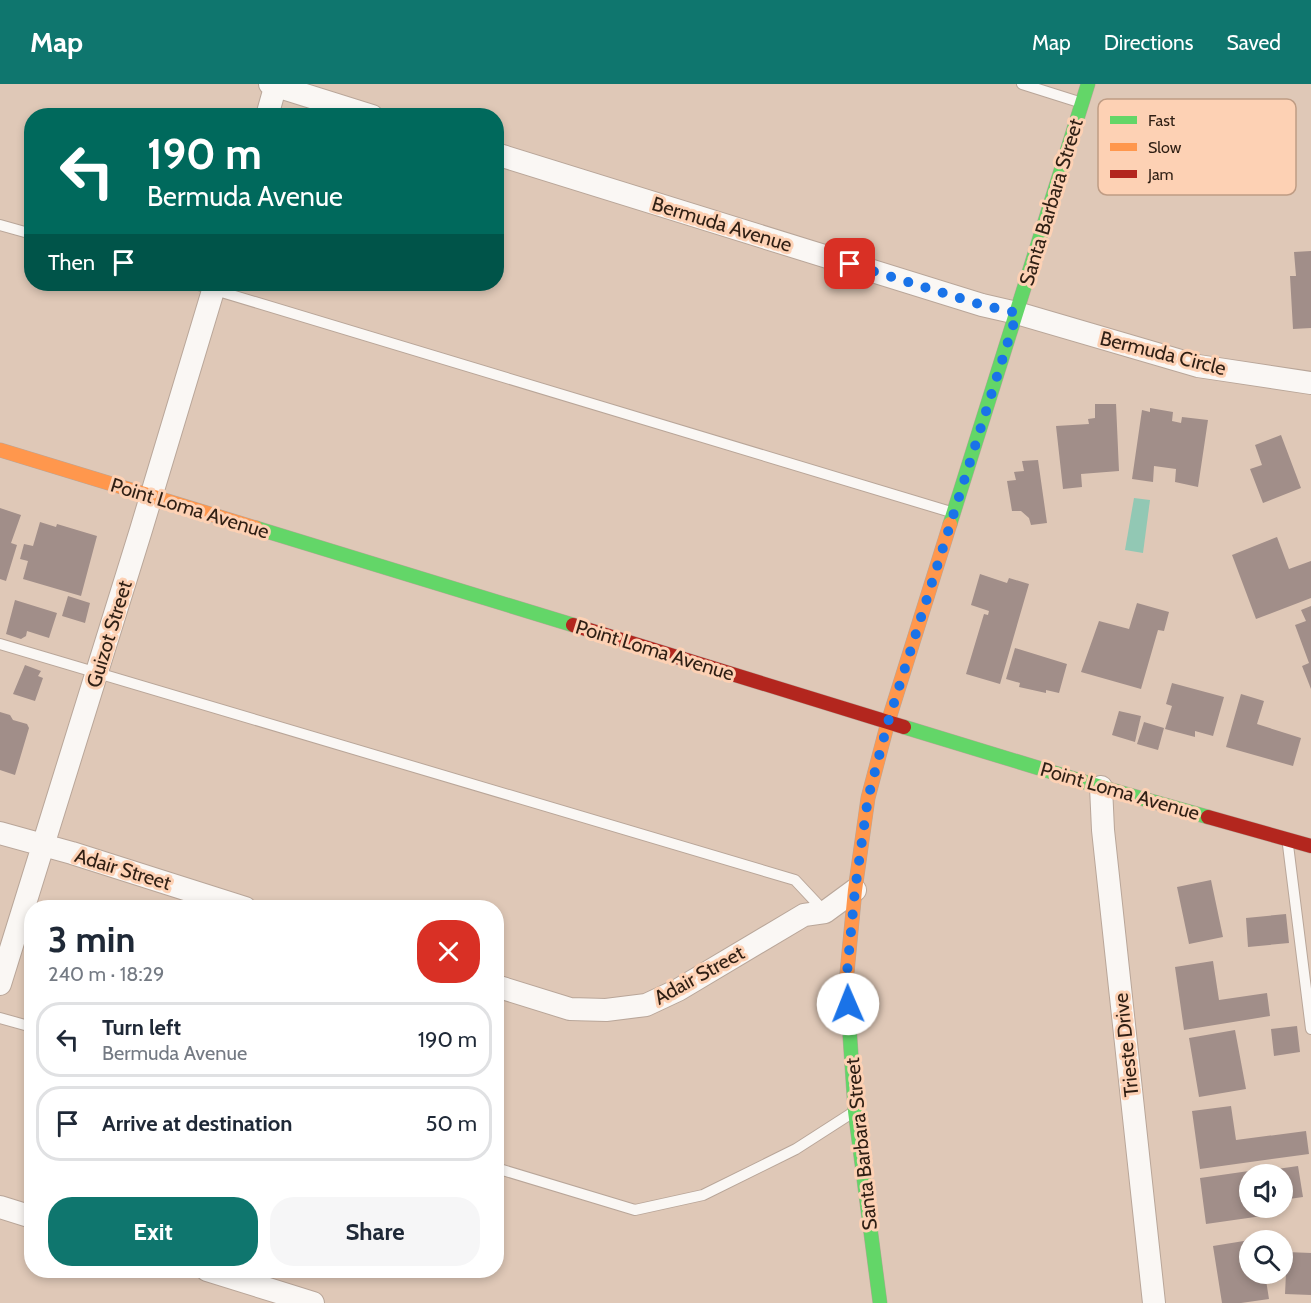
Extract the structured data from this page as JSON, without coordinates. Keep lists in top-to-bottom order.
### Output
{
  "streets": {
    "main road": ["Santa Barbara Street", "Point Loma Avenue"],
    "street": [
      "Bermuda Avenue",
      "Bermuda Circle",
      "Guizot Street",
      "Adair Street",
      "Trieste Drive"
    ]
  },
  "crossings": [
    ["Santa Barbara Street", "Bermuda Avenue"],
    ["Santa Barbara Street", "Bermuda Circle"],
    ["Santa Barbara Street", "Point Loma Avenue"],
    ["Santa Barbara Street", "Adair Street"],
    ["Bermuda Avenue", "Bermuda Circle"],
    ["Point Loma Avenue", "Guizot Street"],
    ["Point Loma Avenue", "Trieste Drive"],
    ["Guizot Street", "Adair Street"]
  ],
  "legend": ["Fast", "Slow", "Jam"],
  "page": {
    "header": "Map",
    "nav": ["Map", "Directions", "Saved"],
    "turn": ["190 m", "Bermuda Avenue"],
    "then": "Then",
    "heading": ["3 min", "240 m · 18:29"],
    "list": [
      {
        "name": "Turn left",
        "note": "Bermuda Avenue",
        "value": "190 m"
      },
      {
        "name": "Arrive at destination",
        "value": "50 m"
      }
    ],
    "buttons": ["Exit", "Share"]
  }
}
